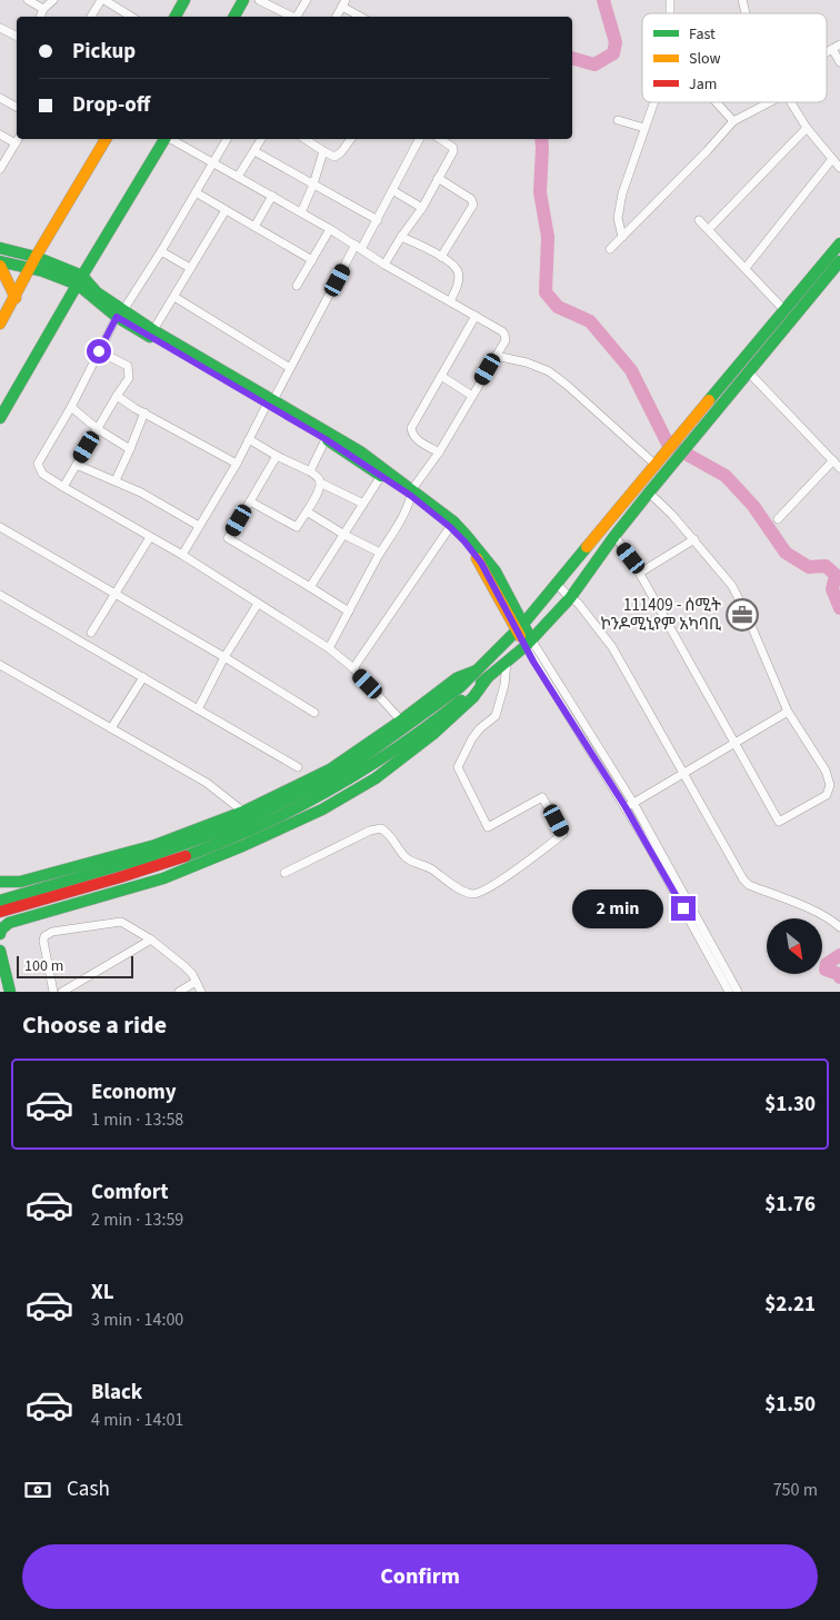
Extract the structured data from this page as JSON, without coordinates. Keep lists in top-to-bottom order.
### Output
{
  "places": {
    "office": ["111409 - ሰሚት ኮንዶሚኒየም አካባቢ"]
  },
  "legend": ["Fast", "Slow", "Jam"],
  "scale_bar": "100 m",
  "north": "bottom right",
  "page": {
    "banner": ["Pickup", "Drop-off"],
    "bubble": "2 min",
    "scale": "100 m",
    "heading": "Choose a ride",
    "list": [
      {
        "name": "Economy",
        "note": "1 min · 13:58",
        "value": "$1.30"
      },
      {
        "name": "Comfort",
        "note": "2 min · 13:59",
        "value": "$1.76"
      },
      {
        "name": "XL",
        "note": "3 min · 14:00",
        "value": "$2.21"
      },
      {
        "name": "Black",
        "note": "4 min · 14:01",
        "value": "$1.50"
      }
    ],
    "pay": ["Cash", "750 m"],
    "buttons": "Confirm"
  }
}
